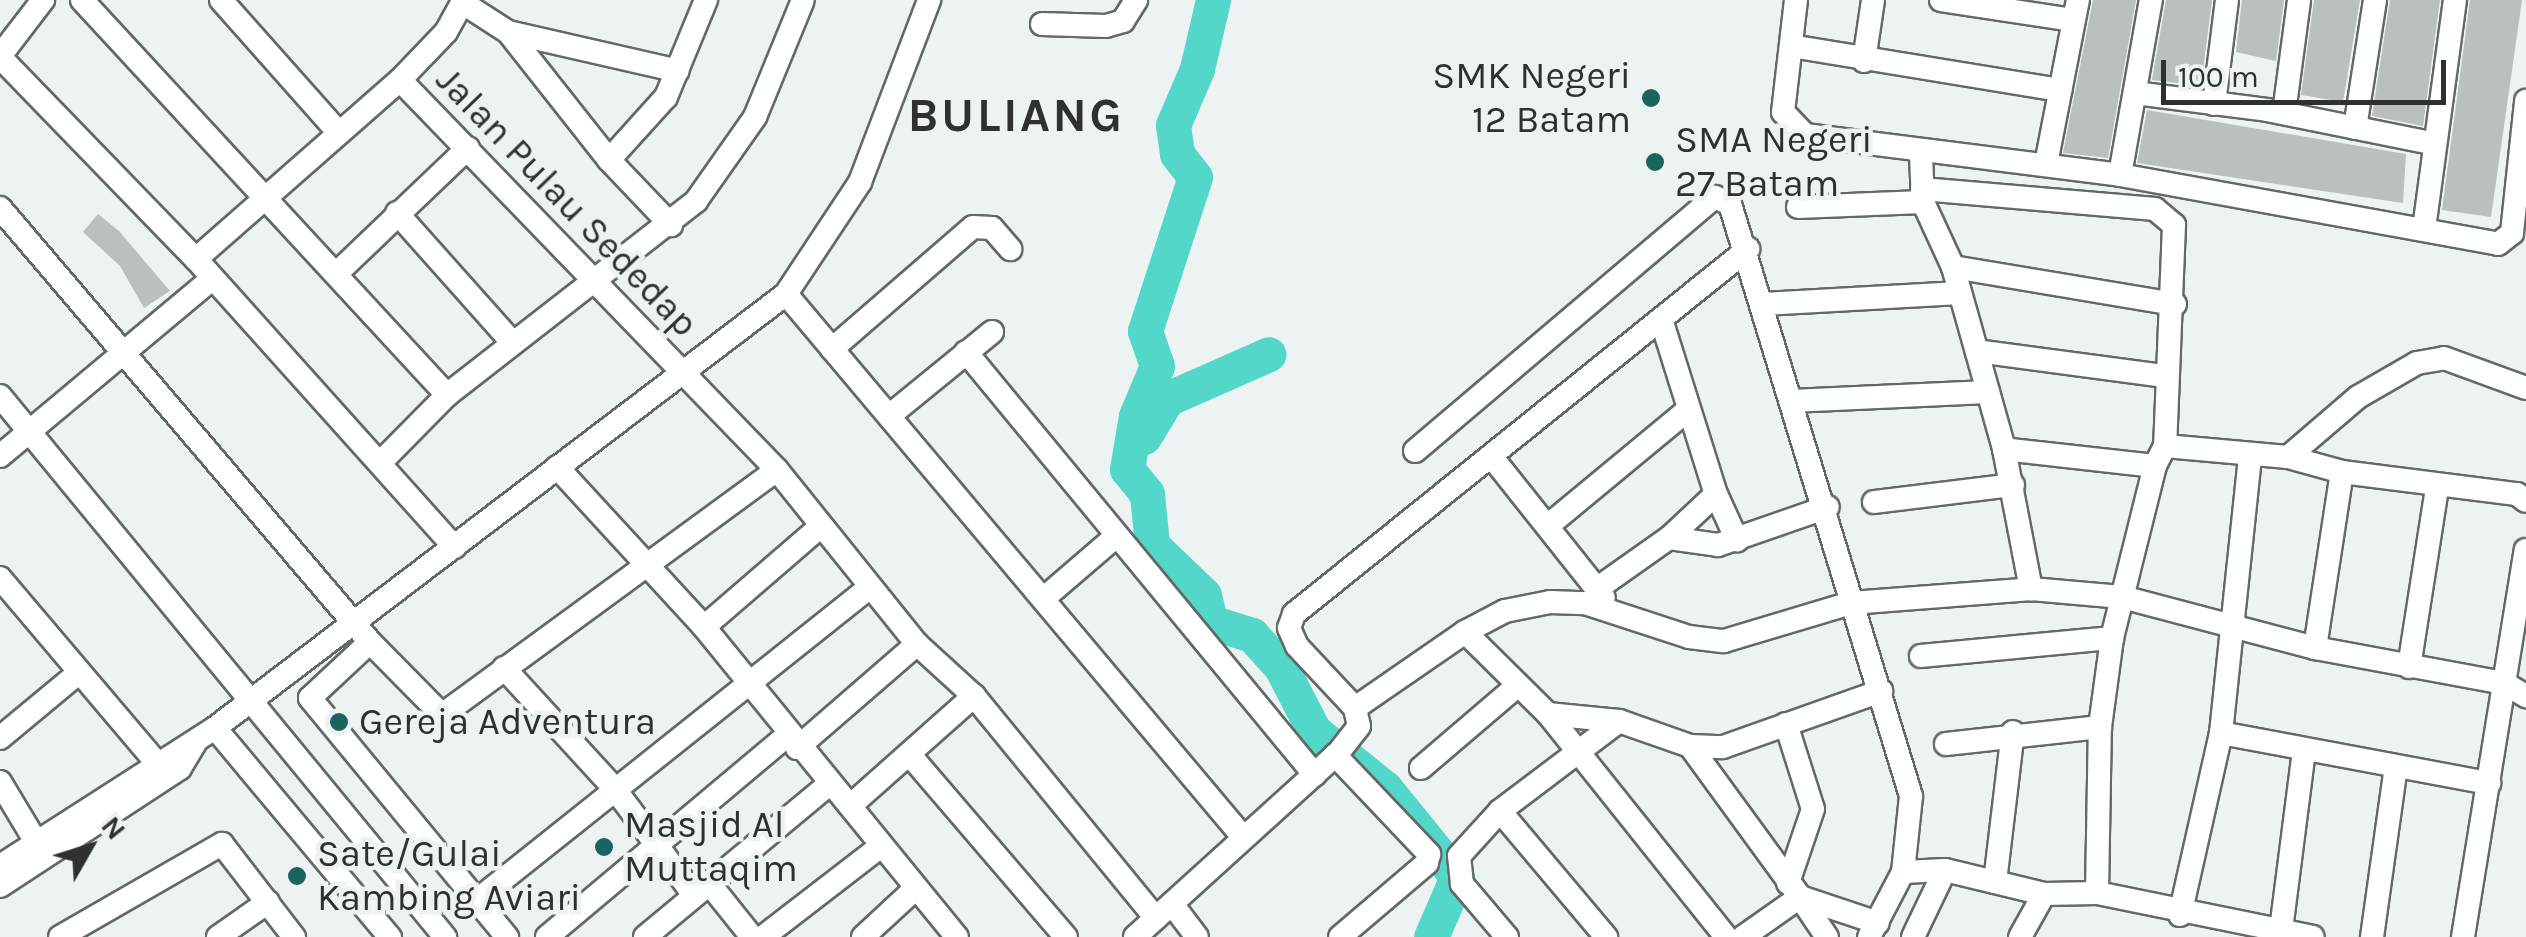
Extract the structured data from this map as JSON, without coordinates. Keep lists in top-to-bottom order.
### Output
{
  "streets": {
    "street": ["Jalan Pulau Sededap"]
  },
  "districts": ["BULIANG"],
  "places": [
    "SMK Negeri 12 Batam",
    "SMA Negeri 27 Batam",
    "Gereja Adventura",
    "Masjid Al Muttaqim",
    "Sate/Gulai Kambing Aviari"
  ],
  "scale_bar": "100 m",
  "north": "top right"
}
